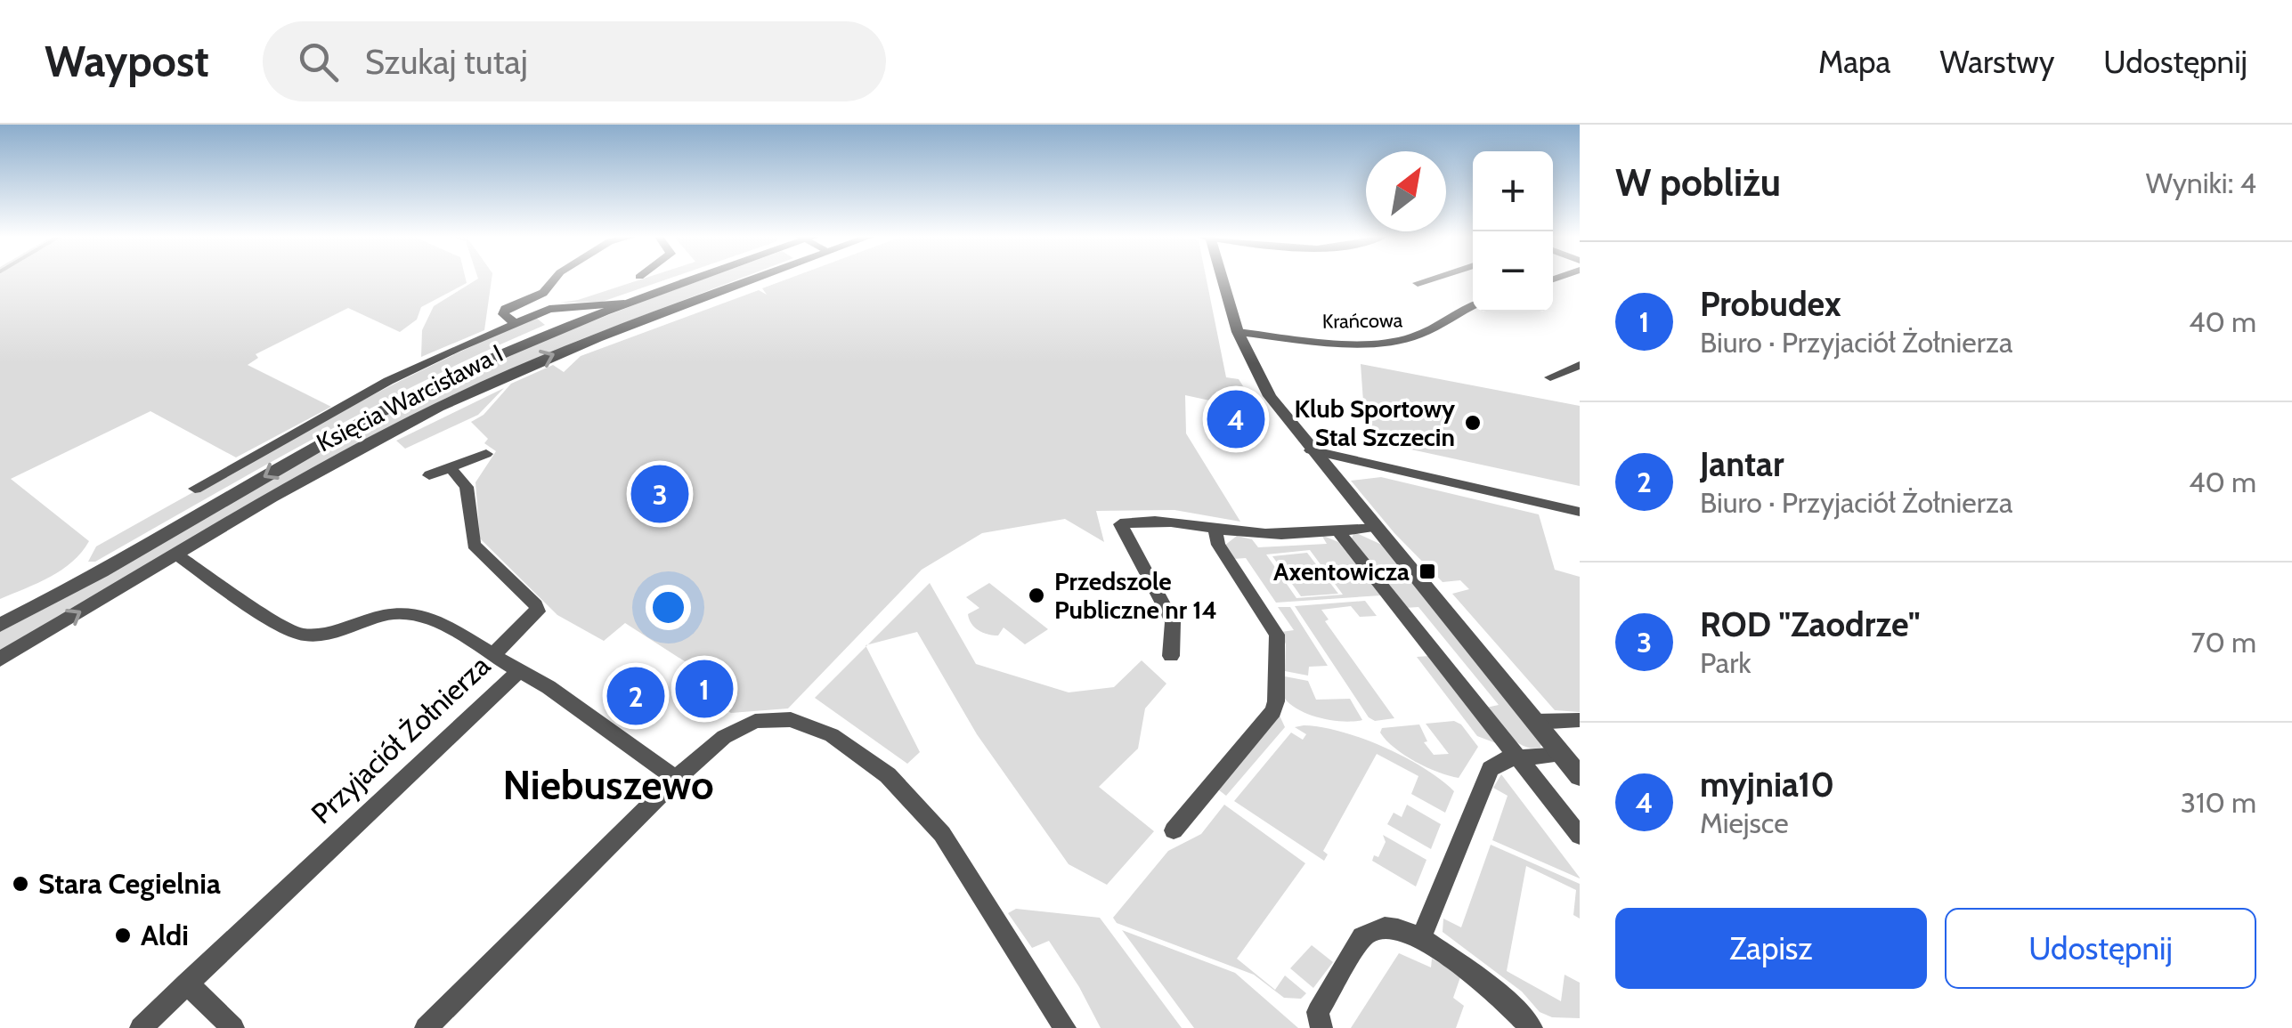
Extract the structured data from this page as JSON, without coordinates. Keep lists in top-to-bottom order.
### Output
{
  "streets": {
    "street": ["Krańcowa", "Księcia Warcisława I", "Przyjaciół Żołnierza"]
  },
  "districts": ["Niebuszewo"],
  "places": {
    "other": [
      "Klub Sportowy Stal Szczecin",
      "Przedszole Publiczne nr 14",
      "Stara Cegielnia",
      "Aldi"
    ],
    "transit": ["Axentowicza"]
  },
  "north": "top right",
  "page": {
    "header": "Waypost",
    "search": "Szukaj tutaj",
    "nav": ["Mapa", "Warstwy", "Udostępnij"],
    "heading": ["W pobliżu", "Wyniki: 4"],
    "map_buttons": ["+", "−"],
    "list": [
      {
        "mark": "1",
        "name": "Probudex",
        "note": "Biuro · Przyjaciół Żołnierza",
        "value": "40 m"
      },
      {
        "mark": "2",
        "name": "Jantar",
        "note": "Biuro · Przyjaciół Żołnierza",
        "value": "40 m"
      },
      {
        "mark": "3",
        "name": "ROD \"Zaodrze\"",
        "note": "Park",
        "value": "70 m"
      },
      {
        "mark": "4",
        "name": "myjnia10",
        "note": "Miejsce",
        "value": "310 m"
      }
    ],
    "pins": [
      "4",
      "3",
      "1",
      "2"
    ],
    "buttons": ["Zapisz", "Udostępnij"]
  }
}
